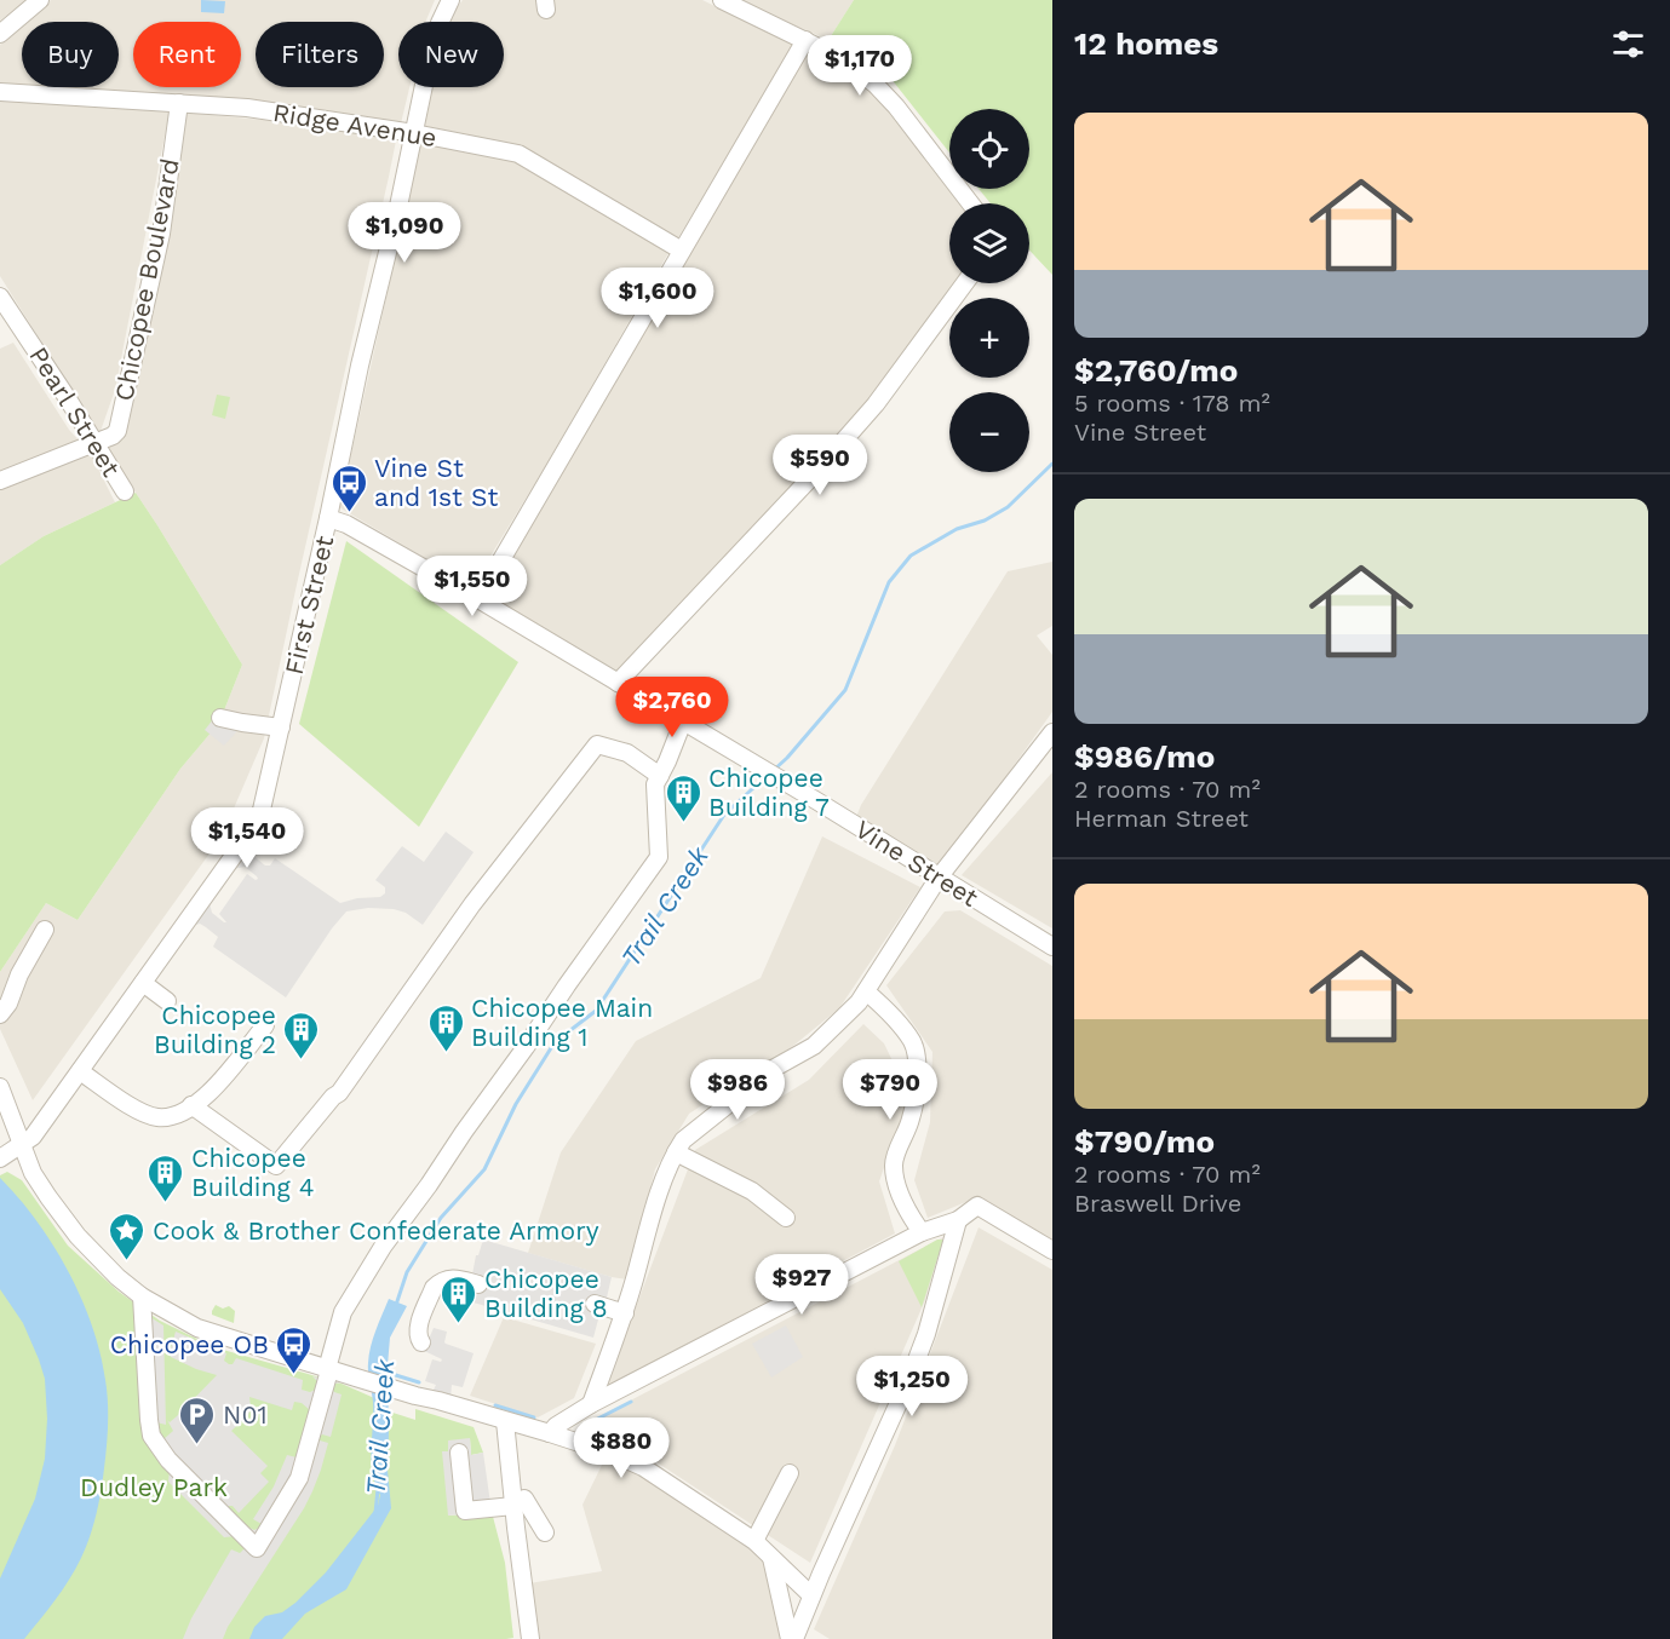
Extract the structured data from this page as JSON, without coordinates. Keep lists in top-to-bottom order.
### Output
{
  "streets": {
    "street": [
      "Ridge Avenue",
      "Chicopee Boulevard",
      "Pearl Street",
      "First Street",
      "Vine Street"
    ]
  },
  "crossings": [
    ["Ridge Avenue", "Chicopee Boulevard"],
    ["Ridge Avenue", "First Street"],
    ["Chicopee Boulevard", "Pearl Street"],
    ["First Street", "Vine Street"]
  ],
  "water": ["Trail Creek"],
  "parks": ["Dudley Park"],
  "places": {
    "bus stop": ["Vine St and 1st St", "Chicopee OB"],
    "building": [
      "Chicopee Building 7",
      "Chicopee Main Building 1",
      "Chicopee Building 2",
      "Chicopee Building 4",
      "Chicopee Building 8"
    ],
    "place": ["Cook & Brother Confederate Armory"],
    "parking": ["N01"]
  },
  "page": {
    "heading": "12 homes",
    "chip": [
      "Buy",
      "Rent",
      "Filters",
      "New"
    ],
    "price": [
      "$1,170",
      "$1,090",
      "$1,600",
      "$590",
      "$1,550",
      "$2,760",
      "$1,540",
      "$986",
      "$790",
      "$927",
      "$1,250",
      "$880"
    ],
    "list": [
      {
        "name": "$2,760/mo",
        "note": "5 rooms · 178 m² · Vine Street"
      },
      {
        "name": "$986/mo",
        "note": "2 rooms · 70 m² · Herman Street"
      },
      {
        "name": "$790/mo",
        "note": "2 rooms · 70 m² · Braswell Drive"
      }
    ],
    "map_buttons": ["+", "−"]
  }
}
